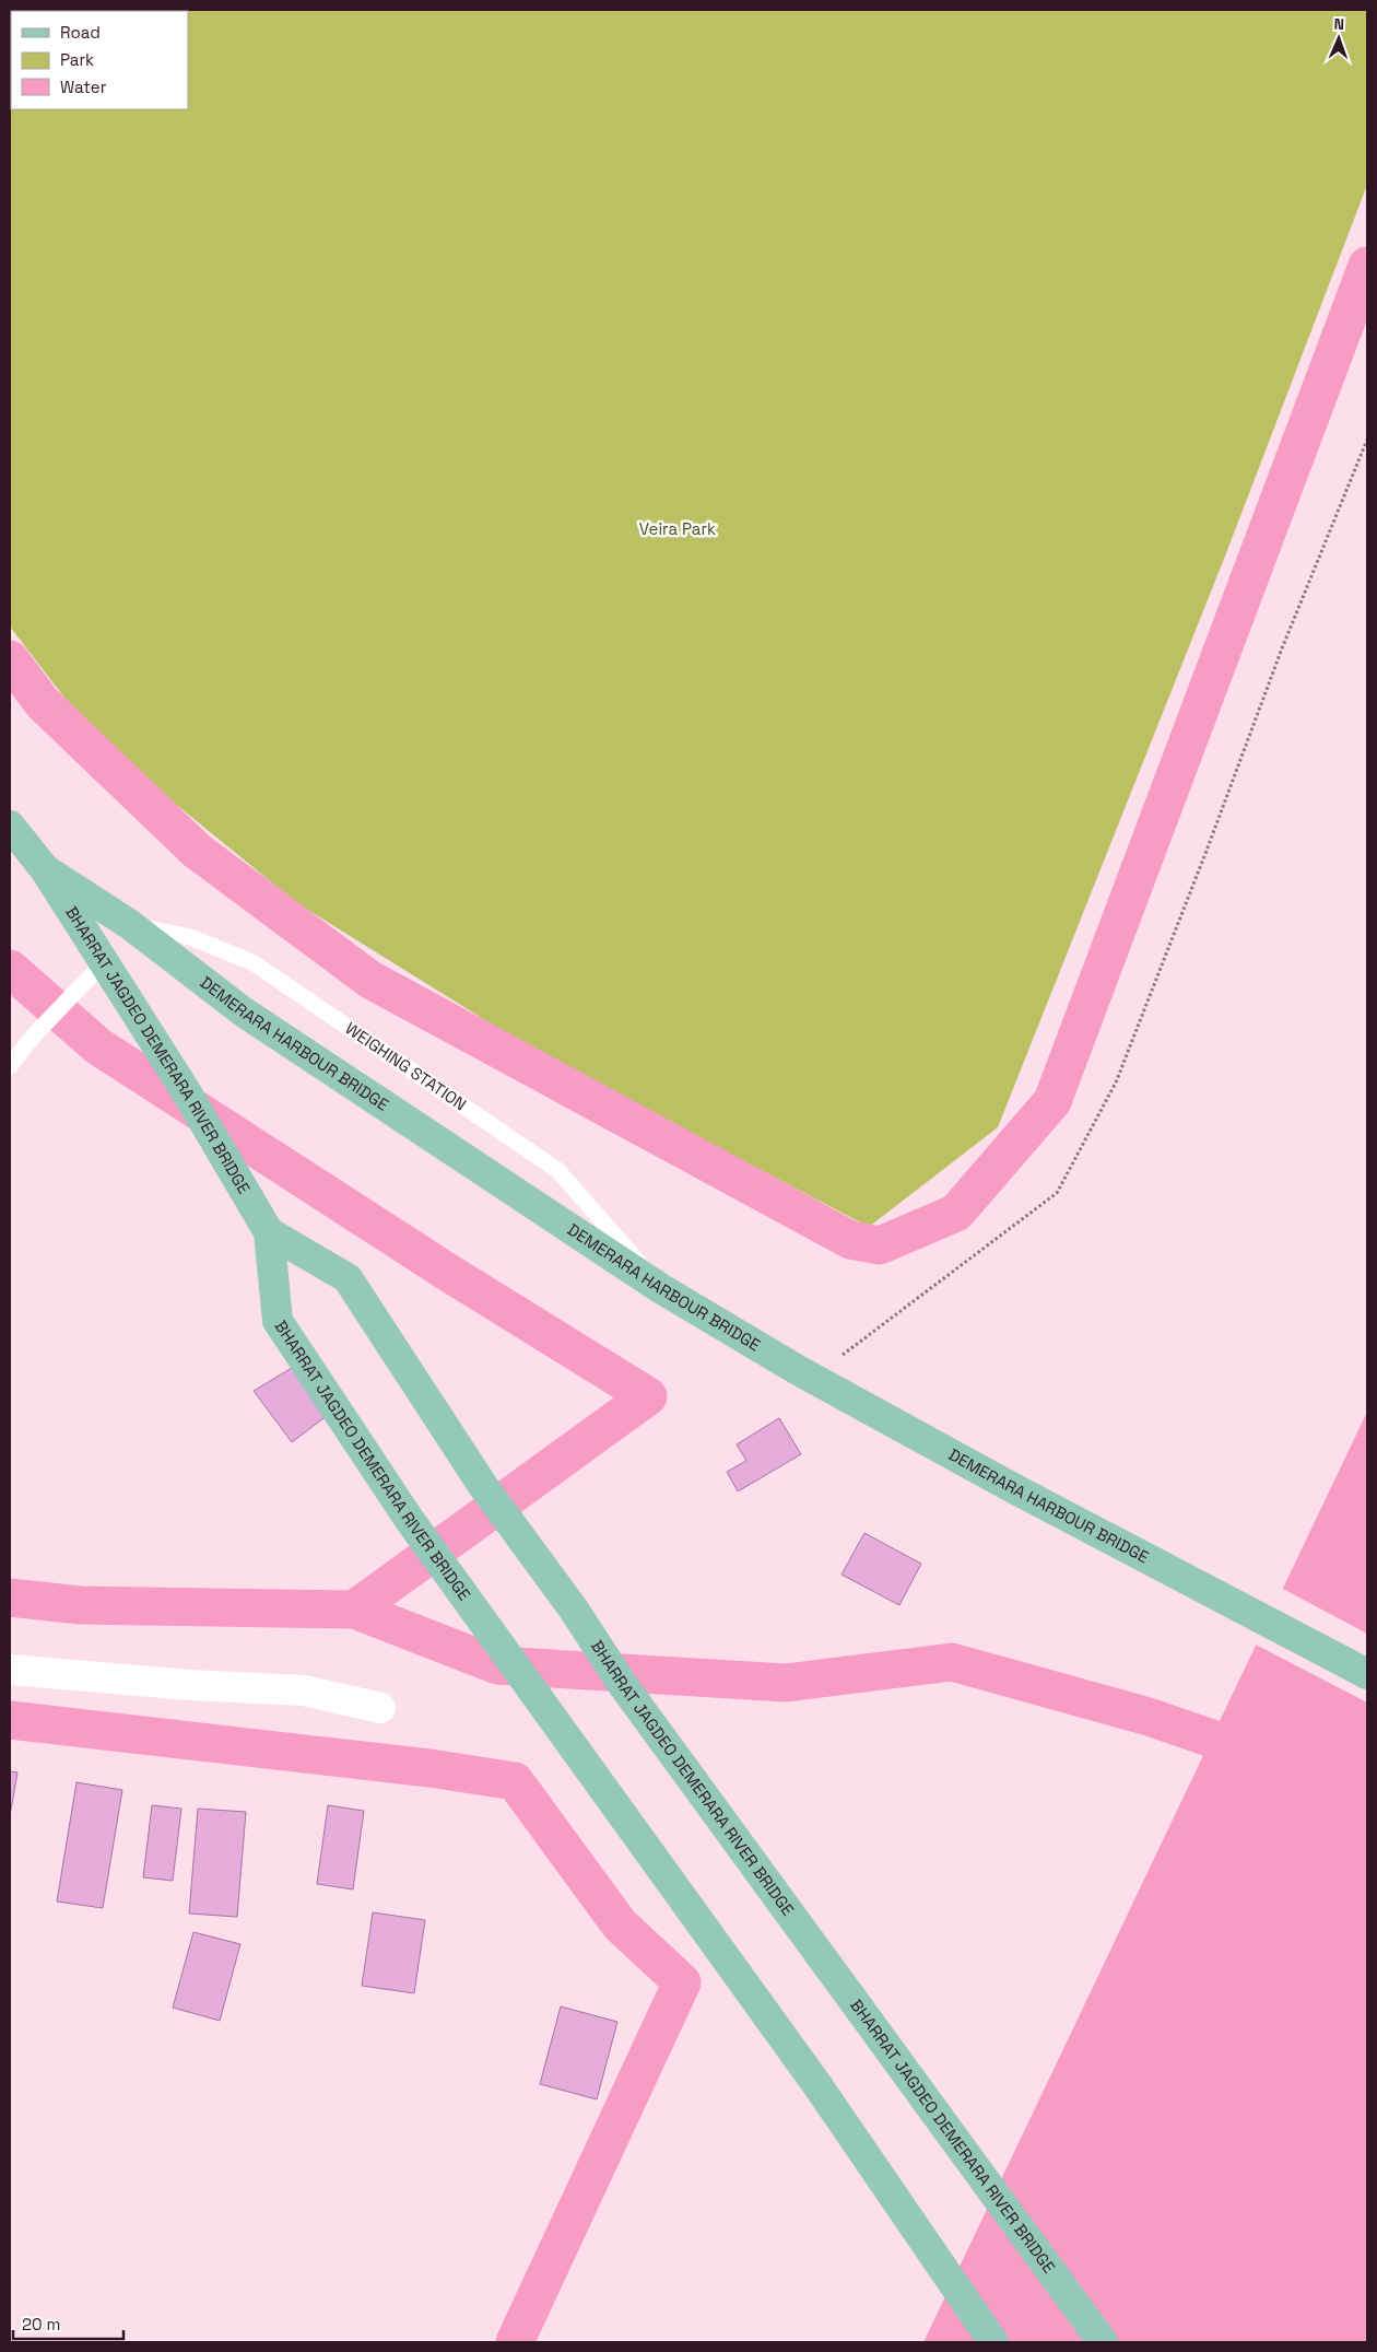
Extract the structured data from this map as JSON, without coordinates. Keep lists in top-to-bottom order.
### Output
{
  "streets": {
    "main road": ["DEMERARA HARBOUR BRIDGE", "BHARRAT JAGDEO DEMERARA RIVER BRIDGE"],
    "lane": ["WEIGHING STATION"]
  },
  "crossings": [
    ["DEMERARA HARBOUR BRIDGE", "BHARRAT JAGDEO DEMERARA RIVER BRIDGE"],
    ["DEMERARA HARBOUR BRIDGE", "WEIGHING STATION"]
  ],
  "parks": ["Veira Park"],
  "legend": ["Road", "Park", "Water"],
  "scale_bar": "20 m",
  "north": "top"
}
